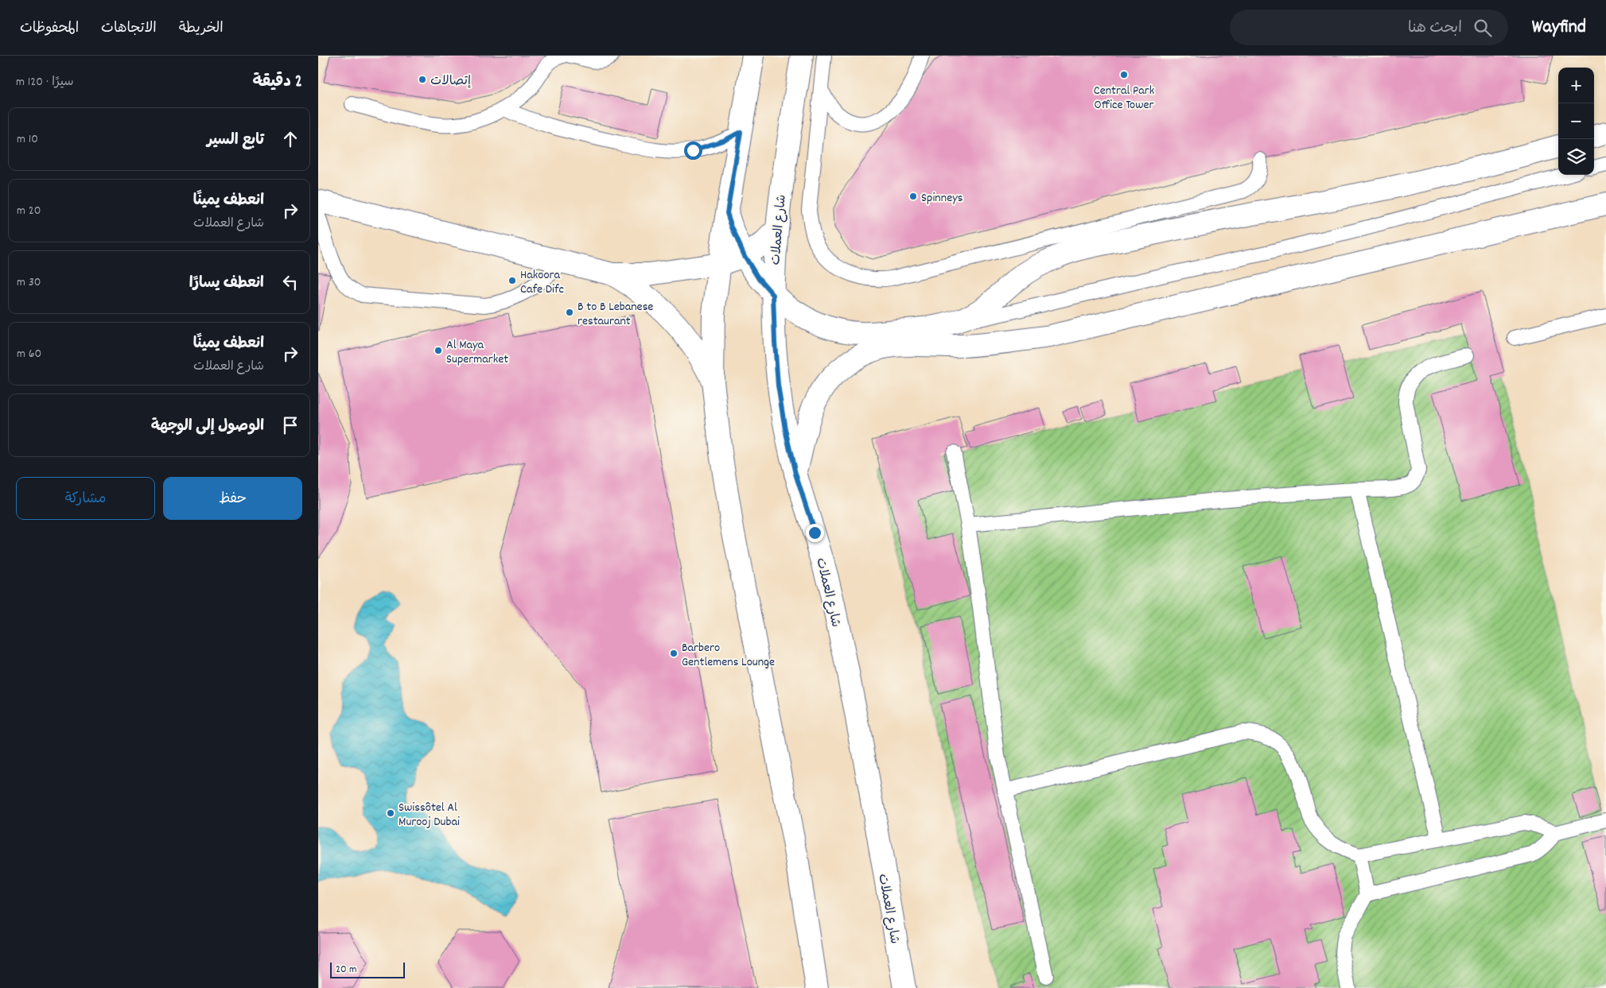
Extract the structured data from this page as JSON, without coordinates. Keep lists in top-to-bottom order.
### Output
{
  "streets": {
    "street": ["شارع العملات"]
  },
  "places": [
    "Central Park Office Tower",
    "إتصالات",
    "Spinneys",
    "Hakoora Cafe Difc",
    "B to B Lebanese restaurant",
    "Al Maya Supermarket",
    "Barbero Gentlemens Lounge",
    "Swissôtel Al Murooj Dubai"
  ],
  "scale_bar": "20 m",
  "page": {
    "header": "Wayfind",
    "search": "ابحث هنا",
    "nav": ["الخريطة", "الاتجاهات", "المحفوظات"],
    "heading": ["2 دقيقة", "سيرًا · 120 m"],
    "map_buttons": ["+", "−"],
    "list": [
      ["تابع السير", "10 m"],
      ["انعطف يمينًا", "شارع العملات", "20 m"],
      ["انعطف يسارًا", "30 m"],
      ["انعطف يمينًا", "شارع العملات", "60 m"],
      "الوصول إلى الوجهة"
    ],
    "buttons": ["حفظ", "مشاركة"],
    "scale": "20 m"
  }
}
